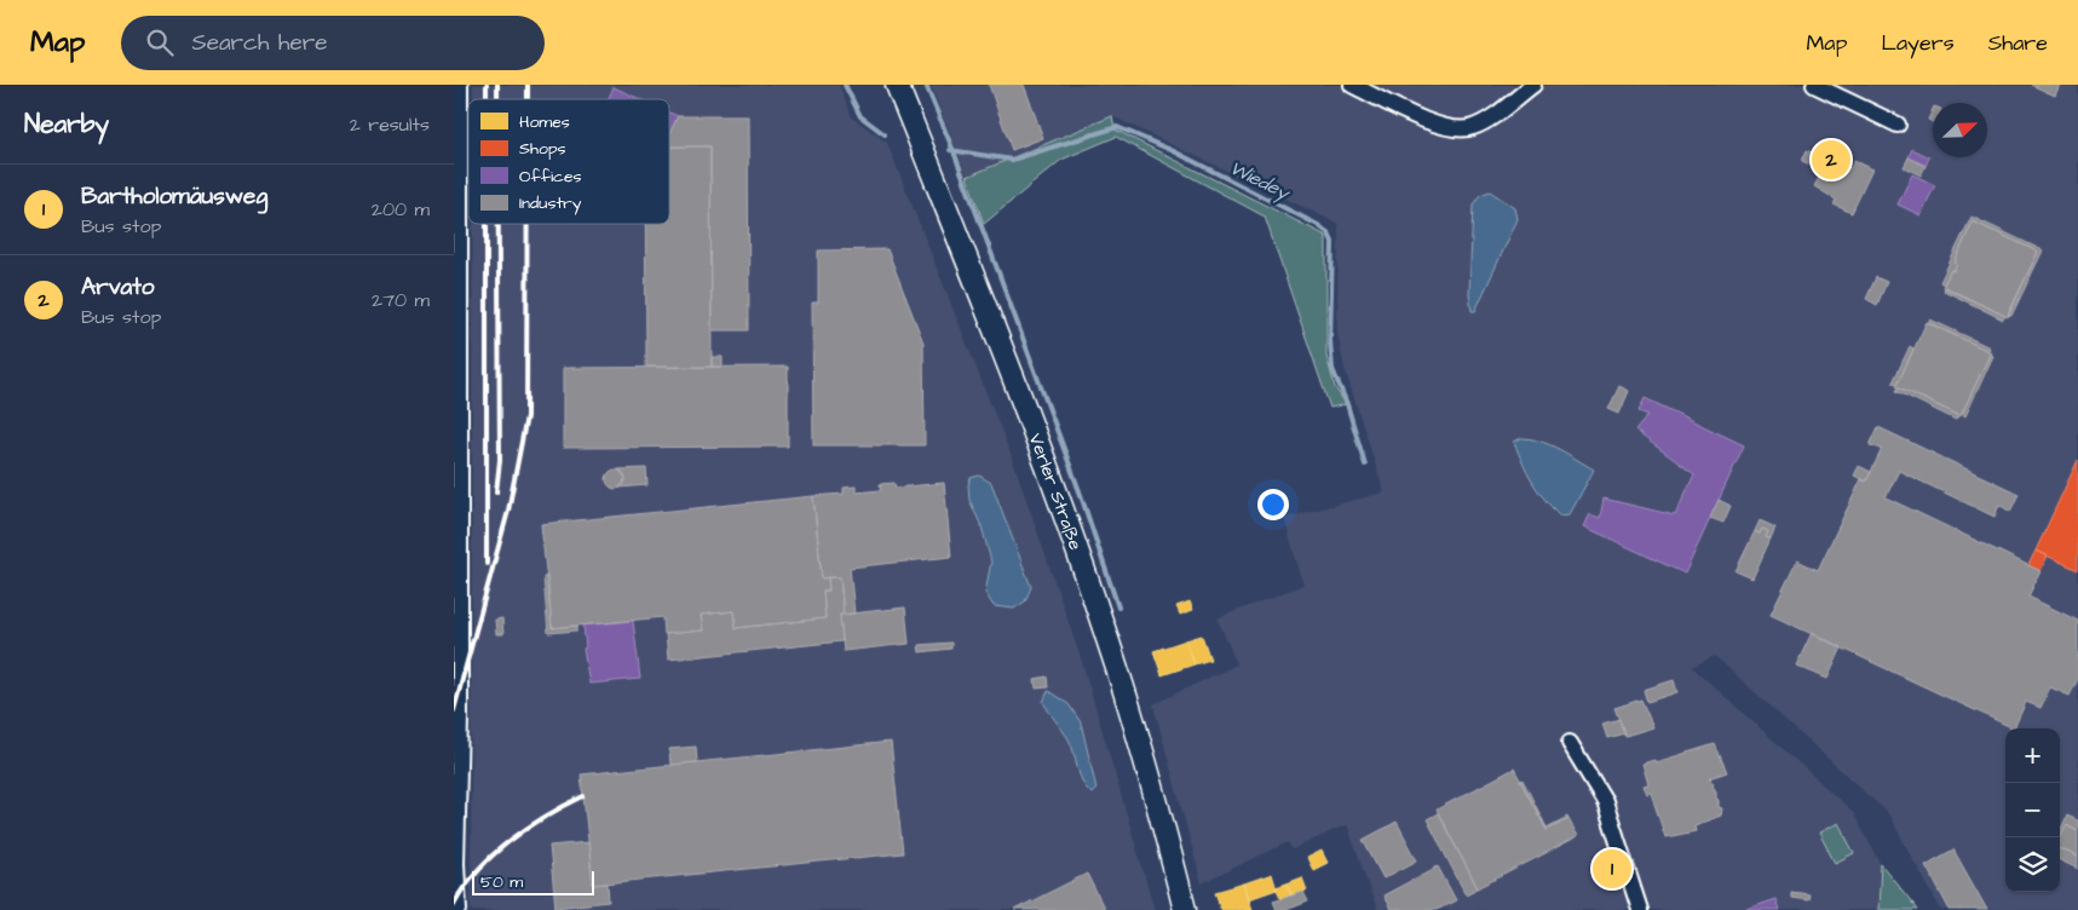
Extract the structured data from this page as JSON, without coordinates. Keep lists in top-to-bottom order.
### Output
{
  "streets": {
    "main road": ["Verler Straße"]
  },
  "water": ["Wiedey"],
  "legend": [
    "Homes",
    "Shops",
    "Offices",
    "Industry"
  ],
  "scale_bar": "50 m",
  "north": "top right",
  "page": {
    "header": "Map",
    "search": "Search here",
    "nav": ["Map", "Layers", "Share"],
    "heading": ["Nearby", "2 results"],
    "pins": ["2", "1"],
    "list": [
      {
        "mark": "1",
        "name": "Bartholomäusweg",
        "note": "Bus stop",
        "value": "200 m"
      },
      {
        "mark": "2",
        "name": "Arvato",
        "note": "Bus stop",
        "value": "270 m"
      }
    ],
    "map_buttons": ["+", "−"],
    "scale": "50 m"
  }
}
